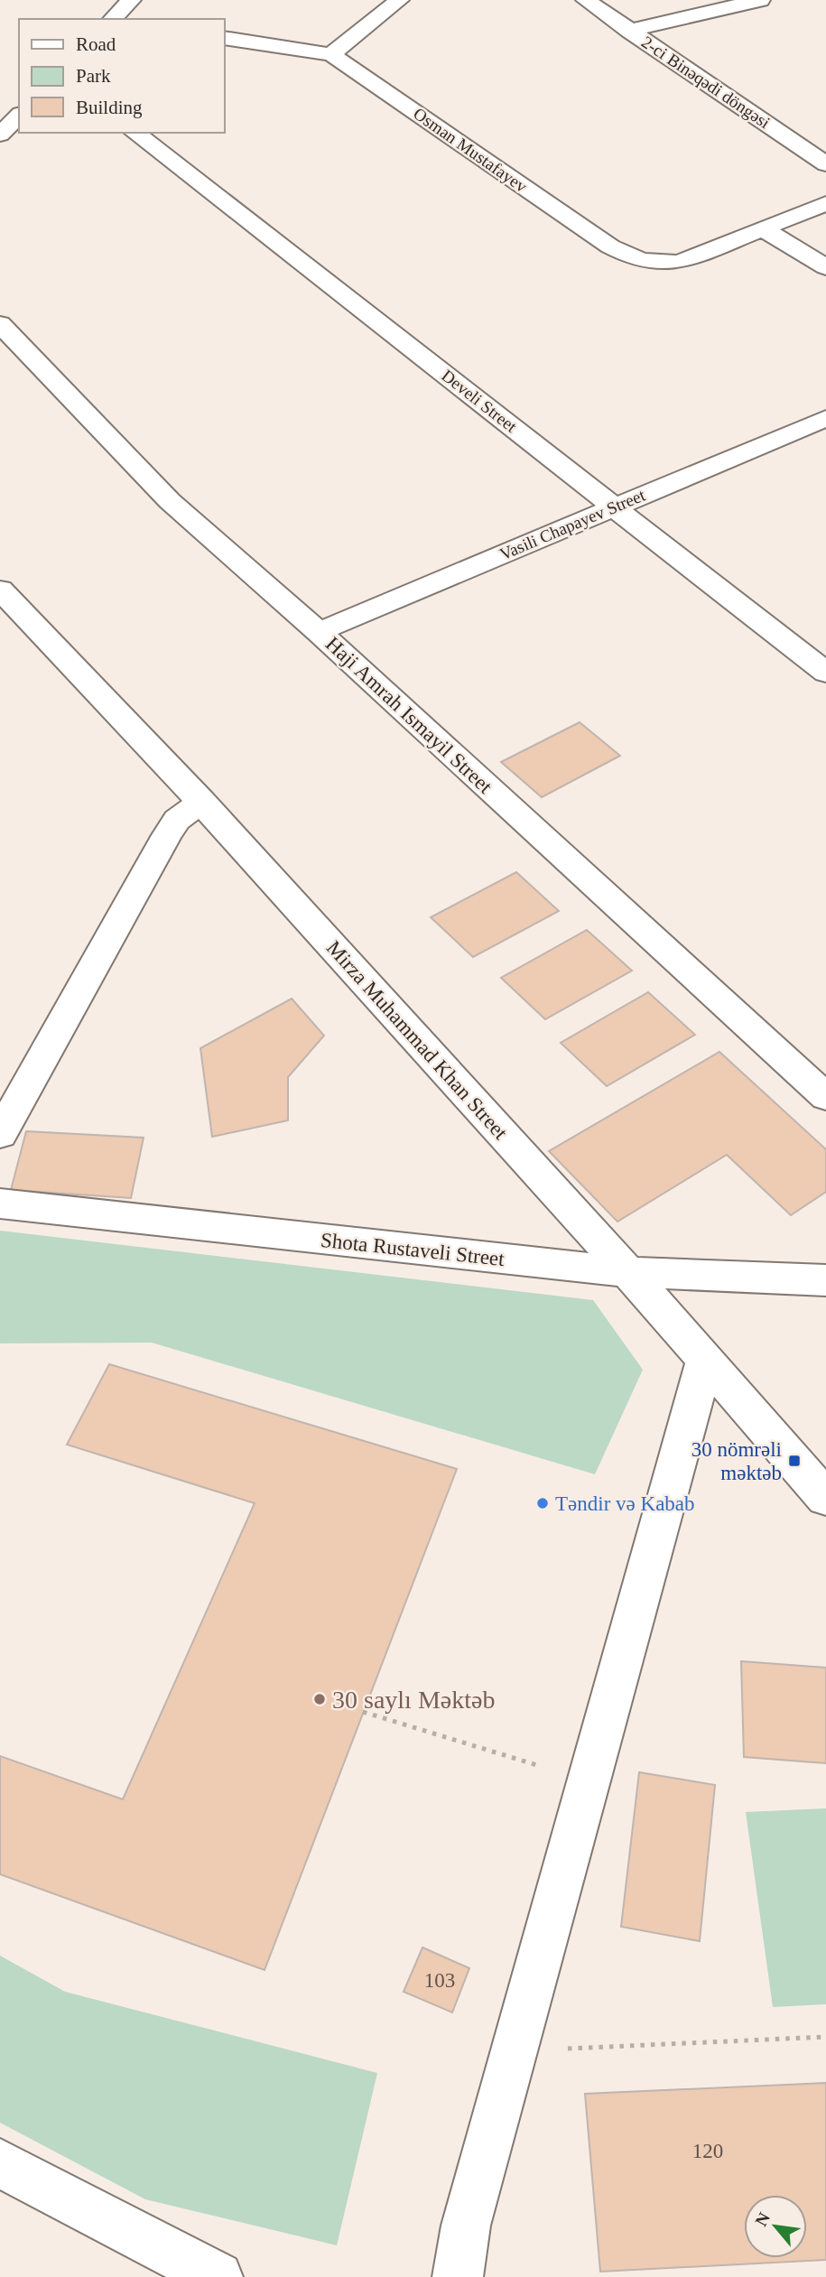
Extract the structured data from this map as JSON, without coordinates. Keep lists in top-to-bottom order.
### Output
{
  "streets": {
    "street": [
      "2-ci Binəqədi döngəsi",
      "Osman Mustafayev",
      "Develi Street",
      "Vasili Chapayev Street",
      "Haji Amrah Ismayil Street",
      "Mirza Muhammad Khan Street",
      "Shota Rustaveli Street"
    ]
  },
  "crossings": [
    ["Develi Street", "Vasili Chapayev Street"],
    ["Vasili Chapayev Street", "Haji Amrah Ismayil Street"],
    ["Mirza Muhammad Khan Street", "Shota Rustaveli Street"]
  ],
  "places": {
    "transit": ["30 nömrəli məktəb"],
    "other": ["Təndir və Kabab", "30 saylı Məktəb"]
  },
  "house_numbers": ["103", "120"],
  "legend": ["Road", "Park", "Building"],
  "north": "top left"
}
